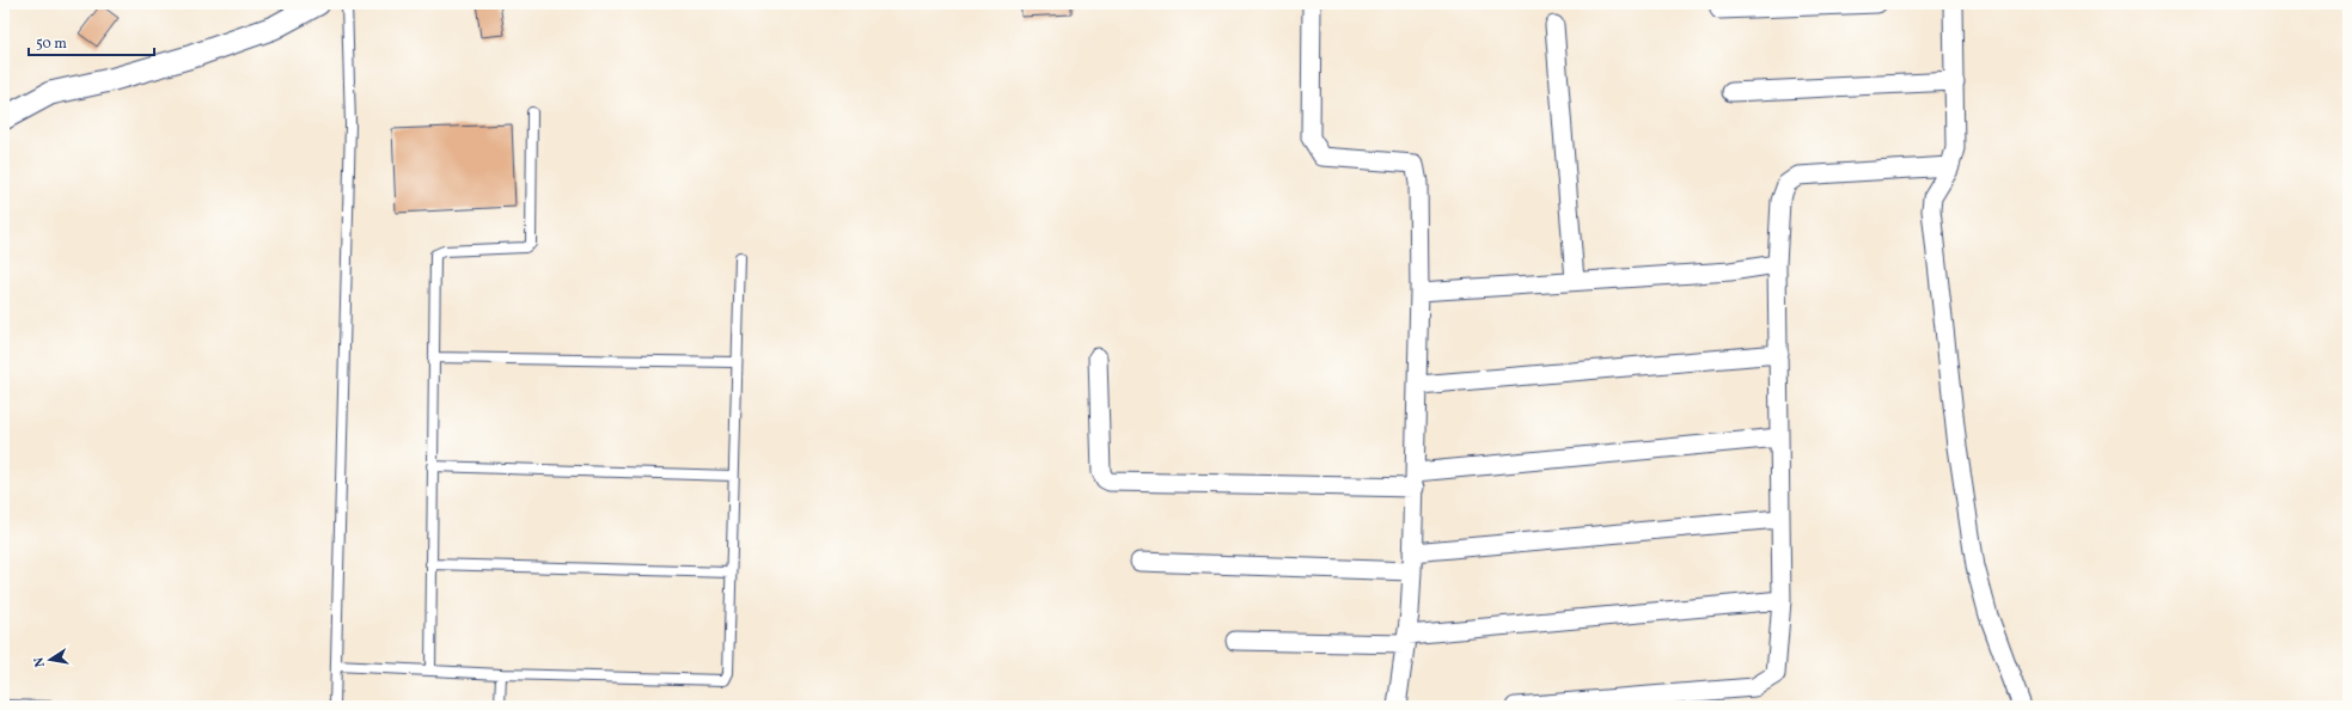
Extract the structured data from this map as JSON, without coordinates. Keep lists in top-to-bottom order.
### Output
{
  "scale_bar": "50 m",
  "north": "left"
}
